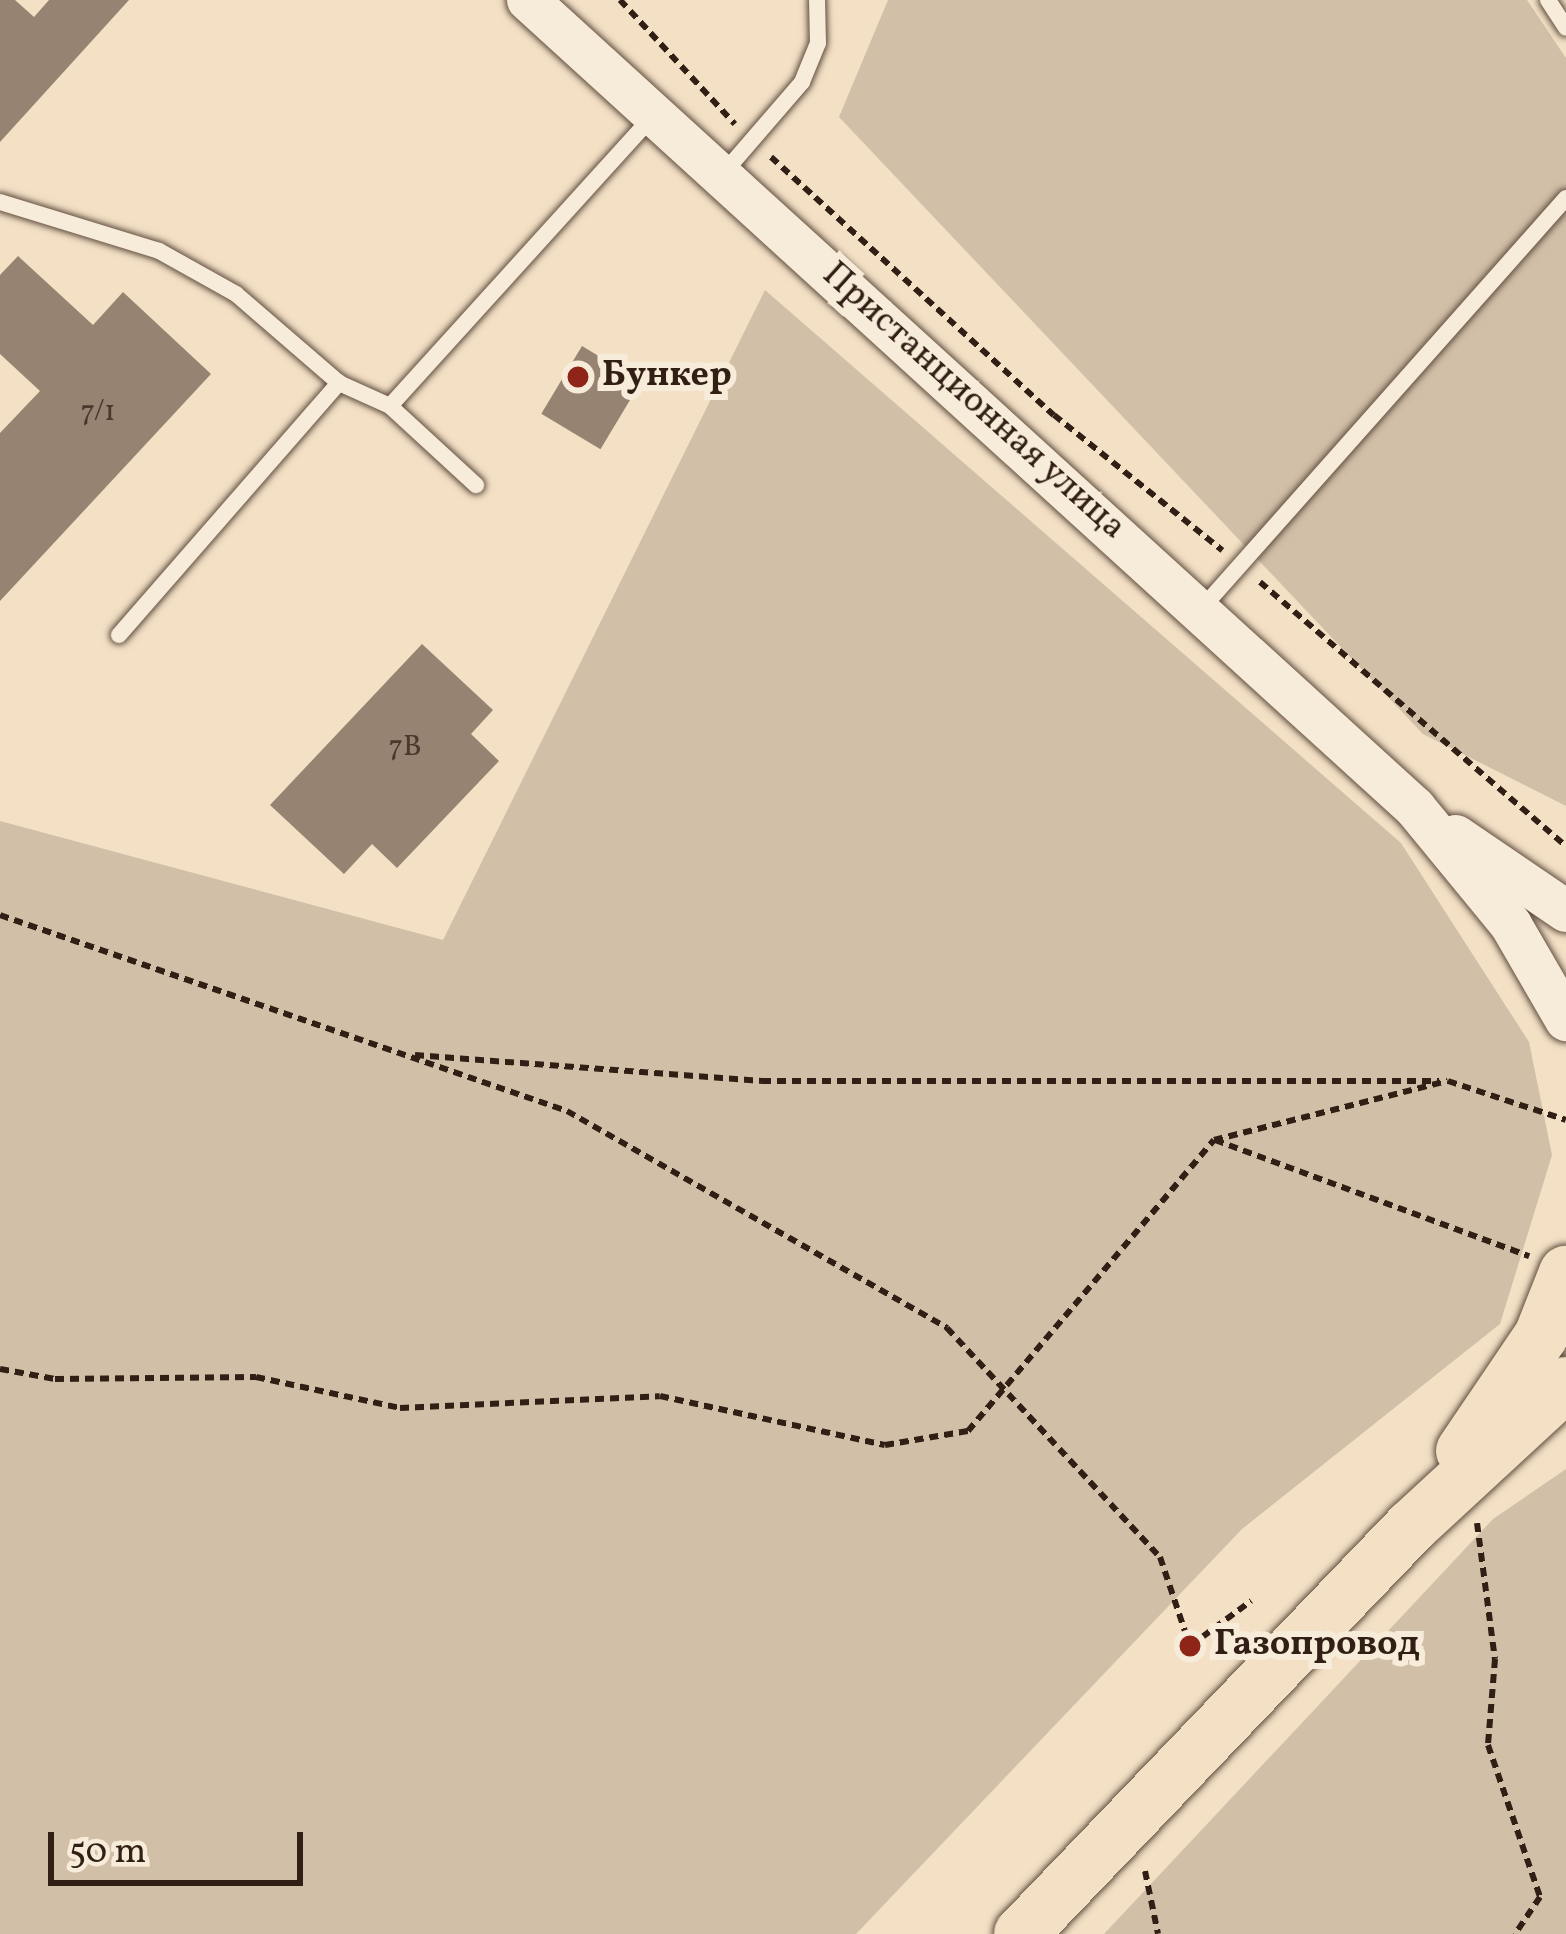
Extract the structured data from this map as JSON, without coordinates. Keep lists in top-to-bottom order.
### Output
{
  "streets": {
    "street": ["Пристанционная улица"]
  },
  "places": ["Бункер", "Газопровод"],
  "house_numbers": ["7/1", "7В"],
  "scale_bar": "50 m"
}
